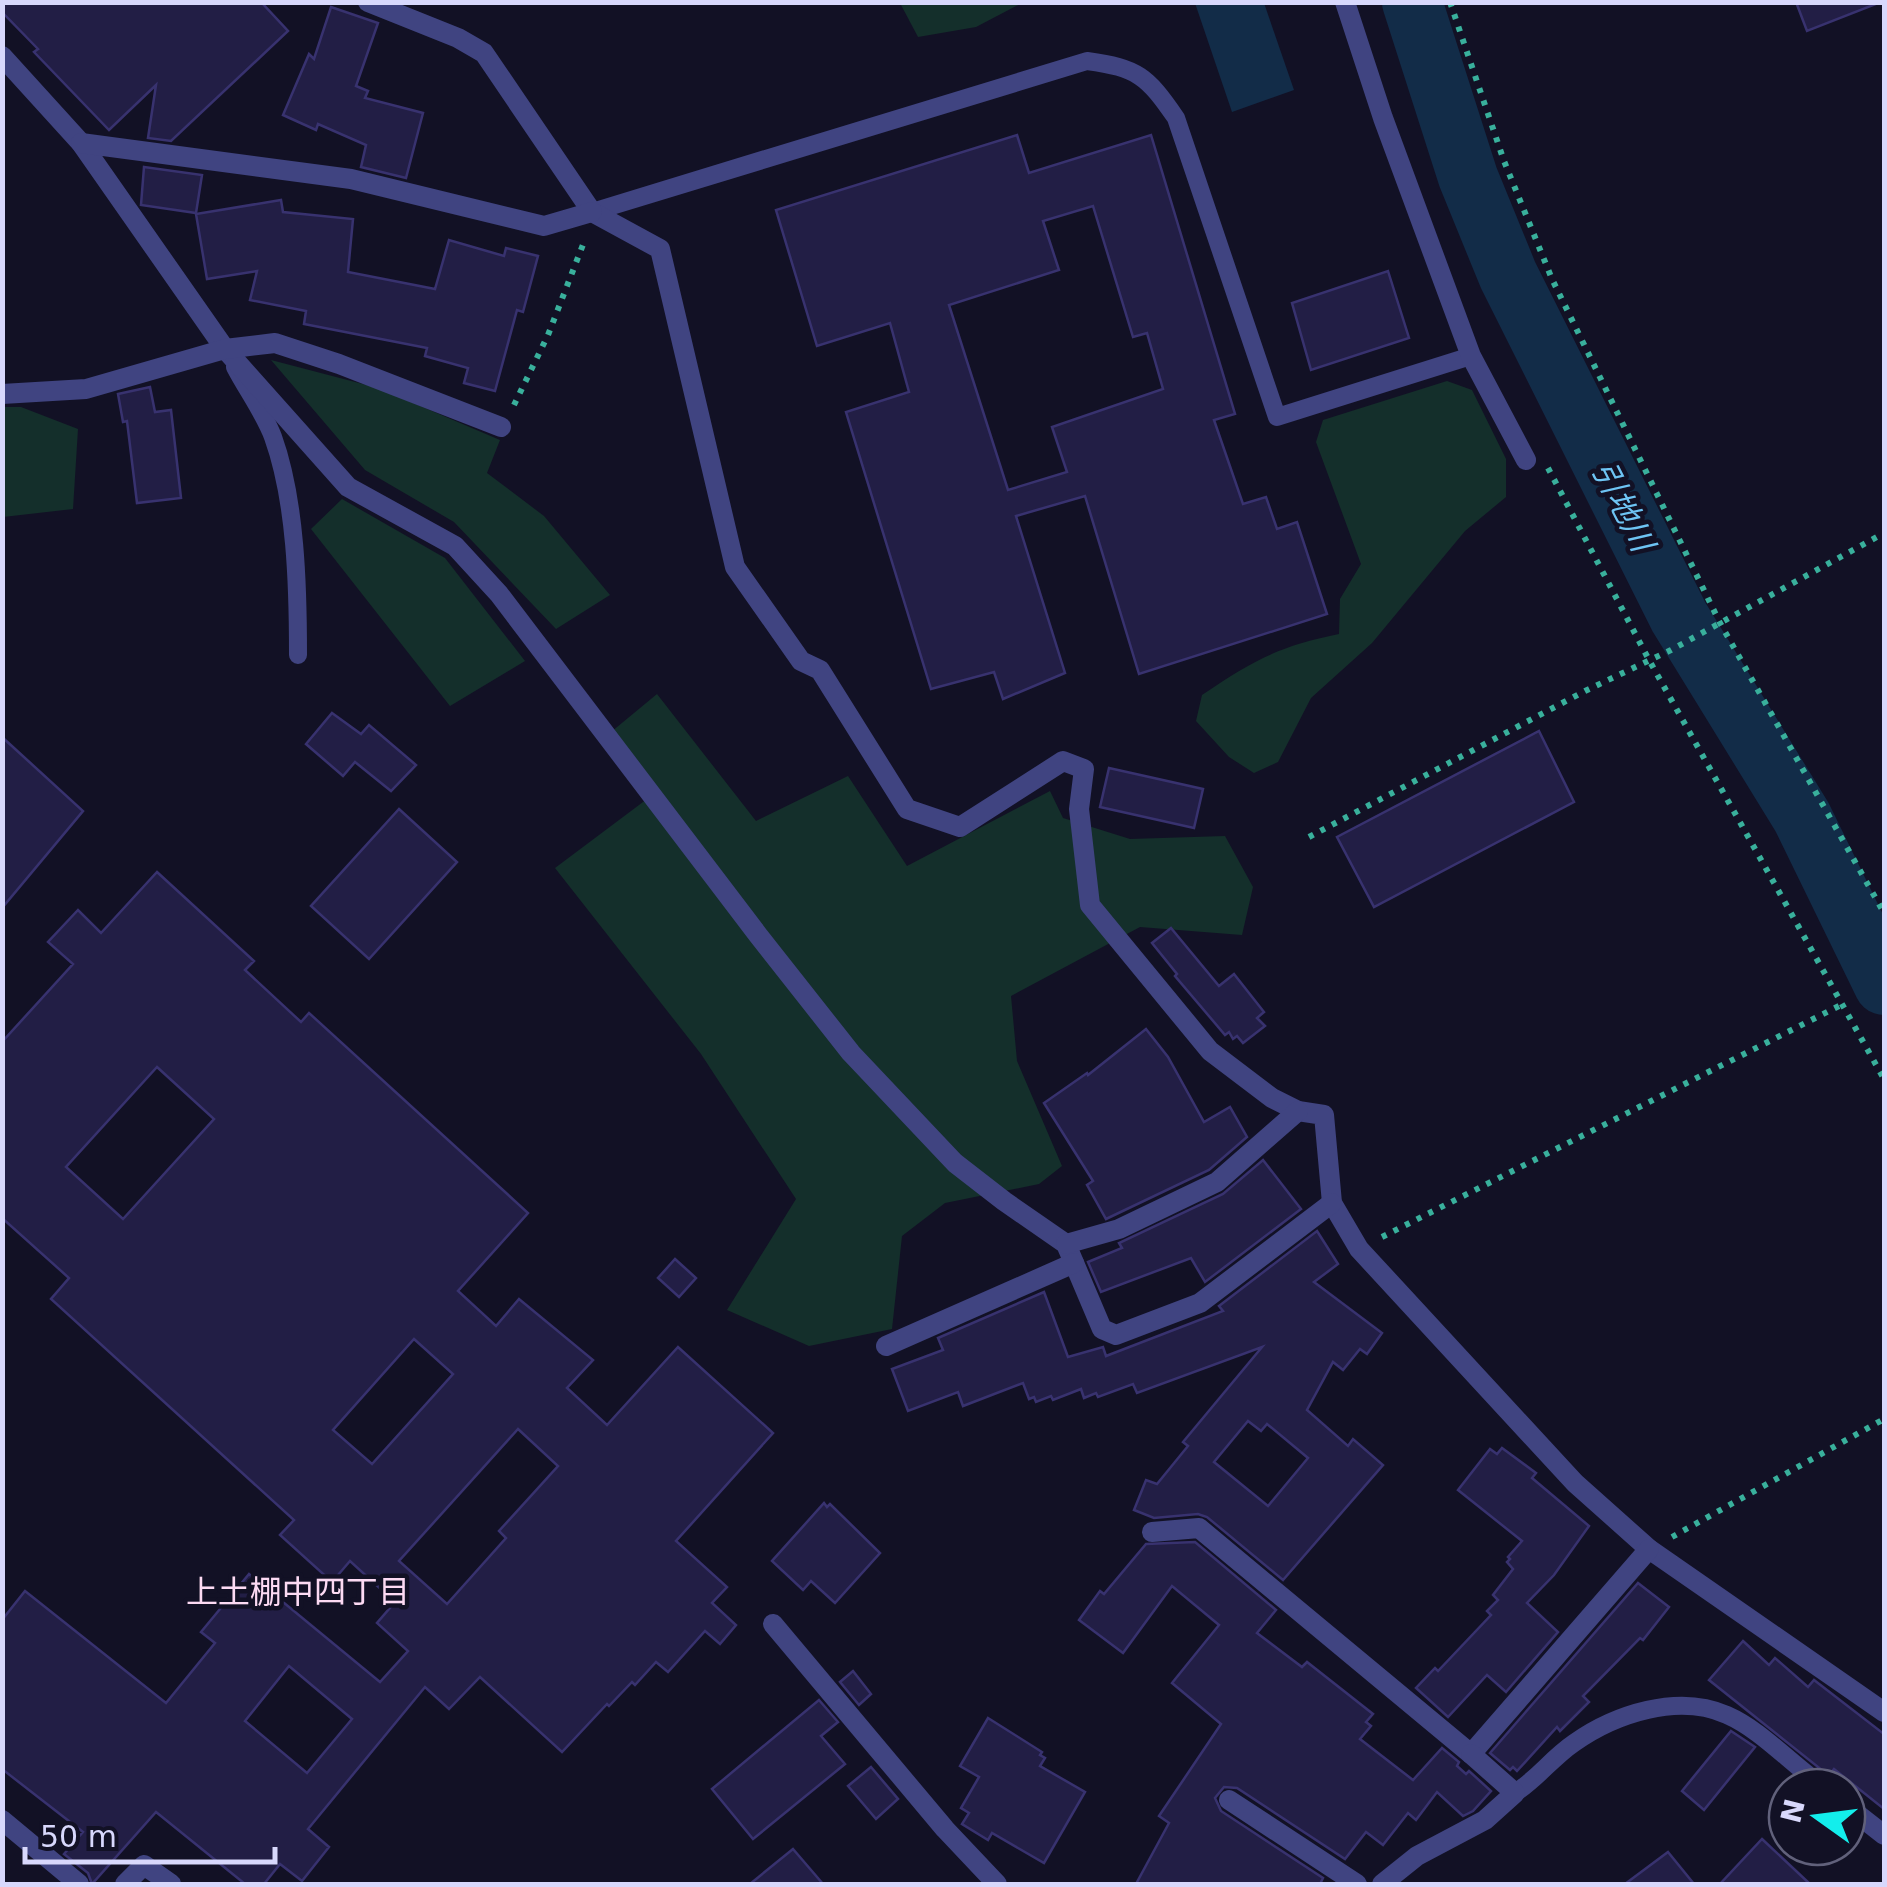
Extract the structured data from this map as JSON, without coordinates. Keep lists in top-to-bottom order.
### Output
{
  "districts": ["上土棚中四丁目"],
  "water": ["引地川"],
  "scale_bar": "50 m",
  "north": "left"
}
